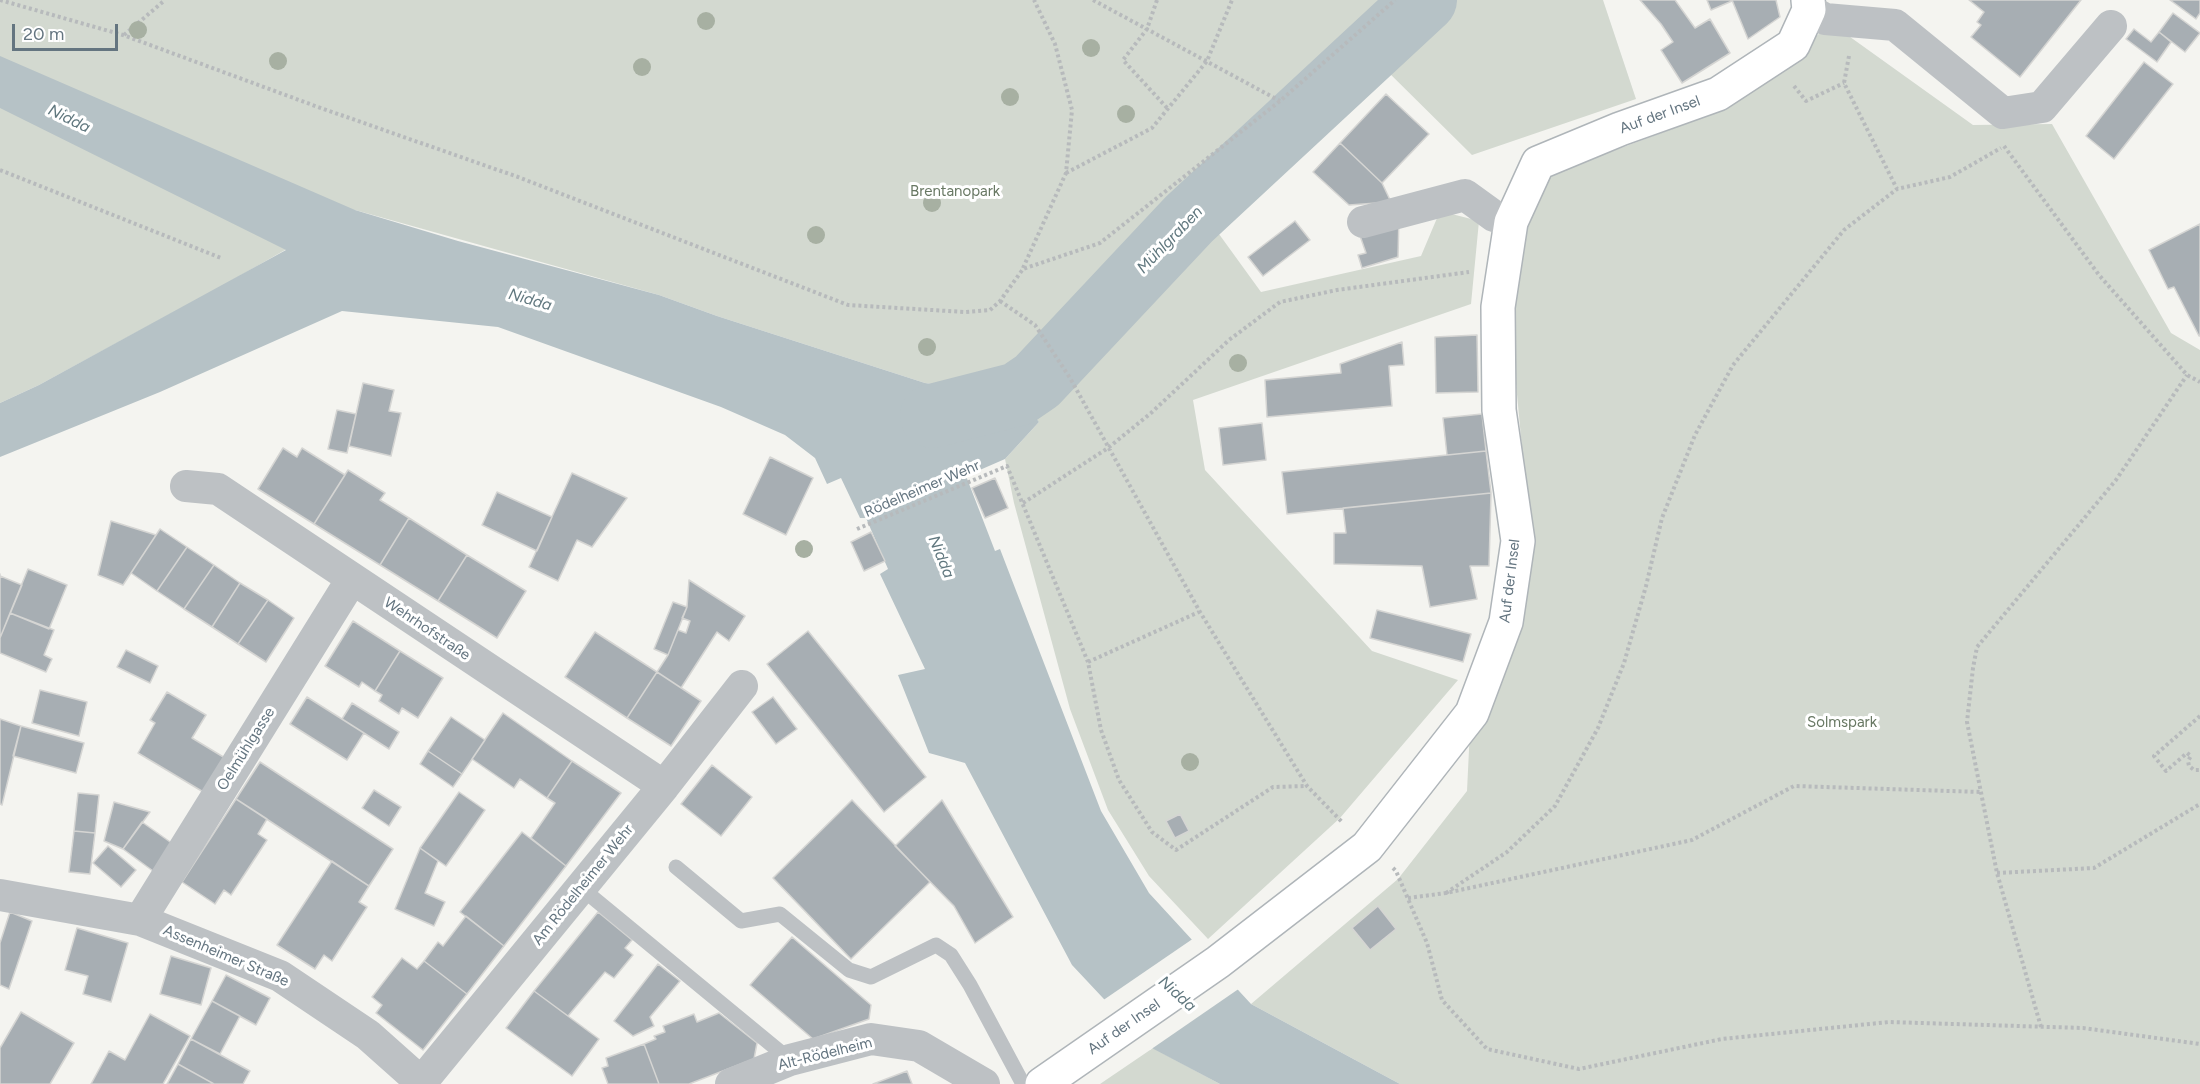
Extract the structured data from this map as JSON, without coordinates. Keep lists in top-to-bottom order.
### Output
{
  "streets": {
    "main road": ["Auf der Insel"],
    "street": [
      "Wehrhofstraße",
      "Oelmühlgasse",
      "Am Rödelheimer Wehr",
      "Assenheimer Straße",
      "Alt-Rödelheim"
    ],
    "path": ["Rödelheimer Wehr"]
  },
  "crossings": [
    ["Wehrhofstraße", "Oelmühlgasse"],
    ["Wehrhofstraße", "Am Rödelheimer Wehr"],
    ["Oelmühlgasse", "Assenheimer Straße"],
    ["Am Rödelheimer Wehr", "Assenheimer Straße"]
  ],
  "water": ["Nidda", "Mühlgraben"],
  "parks": ["Brentanopark", "Solmspark"],
  "scale_bar": "20 m"
}
